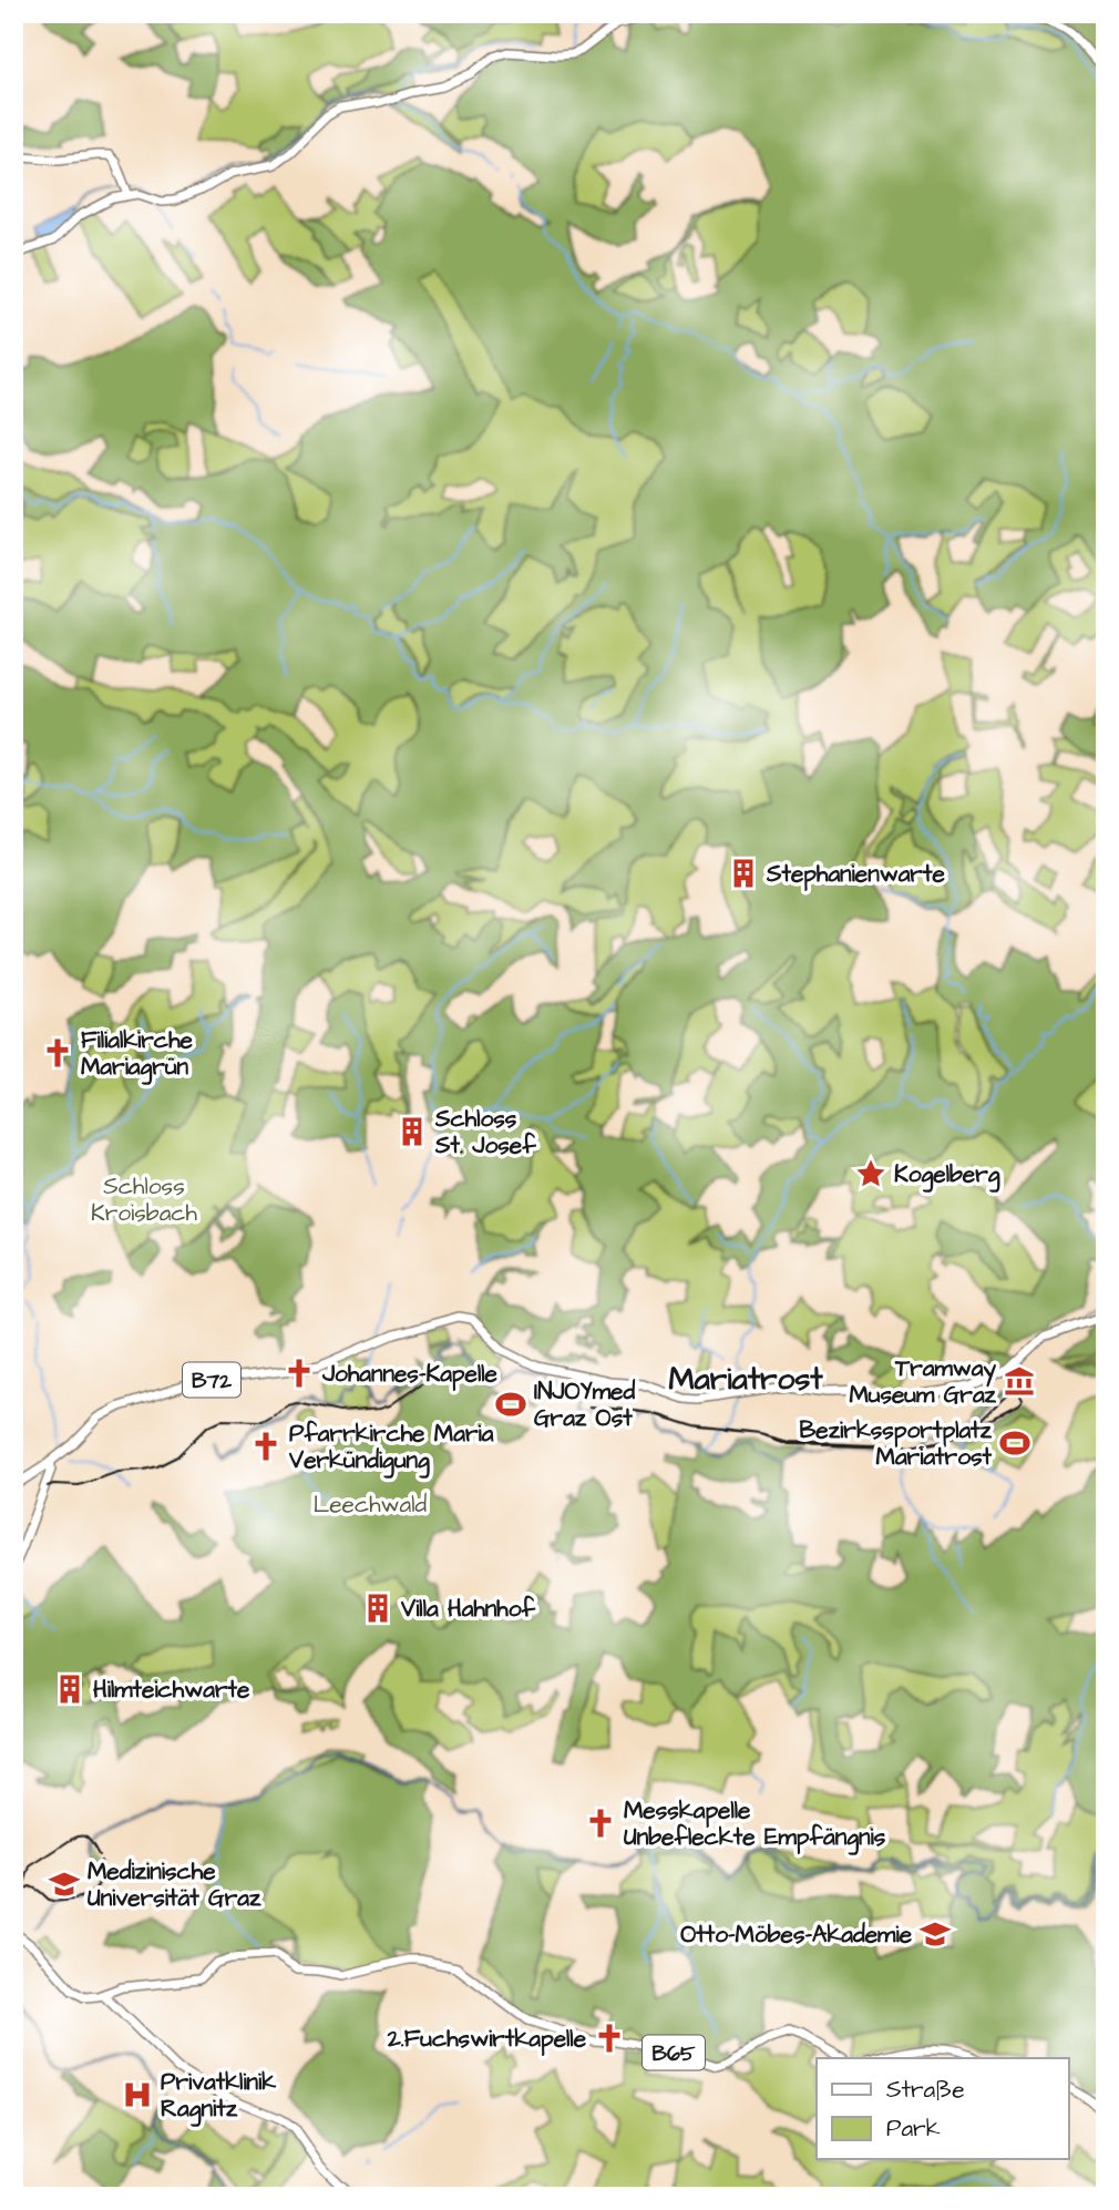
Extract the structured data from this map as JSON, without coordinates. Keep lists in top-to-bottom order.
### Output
{
  "streets": {
    "main road": ["B72", "B65"]
  },
  "districts": ["Mariatrost"],
  "parks": ["Schloss Kroisbach", "Leechwald"],
  "places": {
    "building": [
      "Stephanienwarte",
      "Schloss St. Josef",
      "Villa Hahnhof",
      "Hilmteichwarte"
    ],
    "church": [
      "Filialkirche Mariagrün",
      "Johannes-Kapelle",
      "Pfarrkirche Maria Verkündigung",
      "Messkapelle Unbefleckte Empfängnis",
      "2.Fuchswirtkapelle"
    ],
    "place": ["Kogelberg"],
    "museum": ["Tramway Museum Graz"],
    "sports": ["INJOYmed Graz Ost", "Bezirkssportplatz Mariatrost"],
    "school or university": ["Medizinische Universität Graz", "Otto-Möbes-Akademie"],
    "hospital": ["Privatklinik Ragnitz"]
  },
  "legend": ["Straße", "Park"]
}
